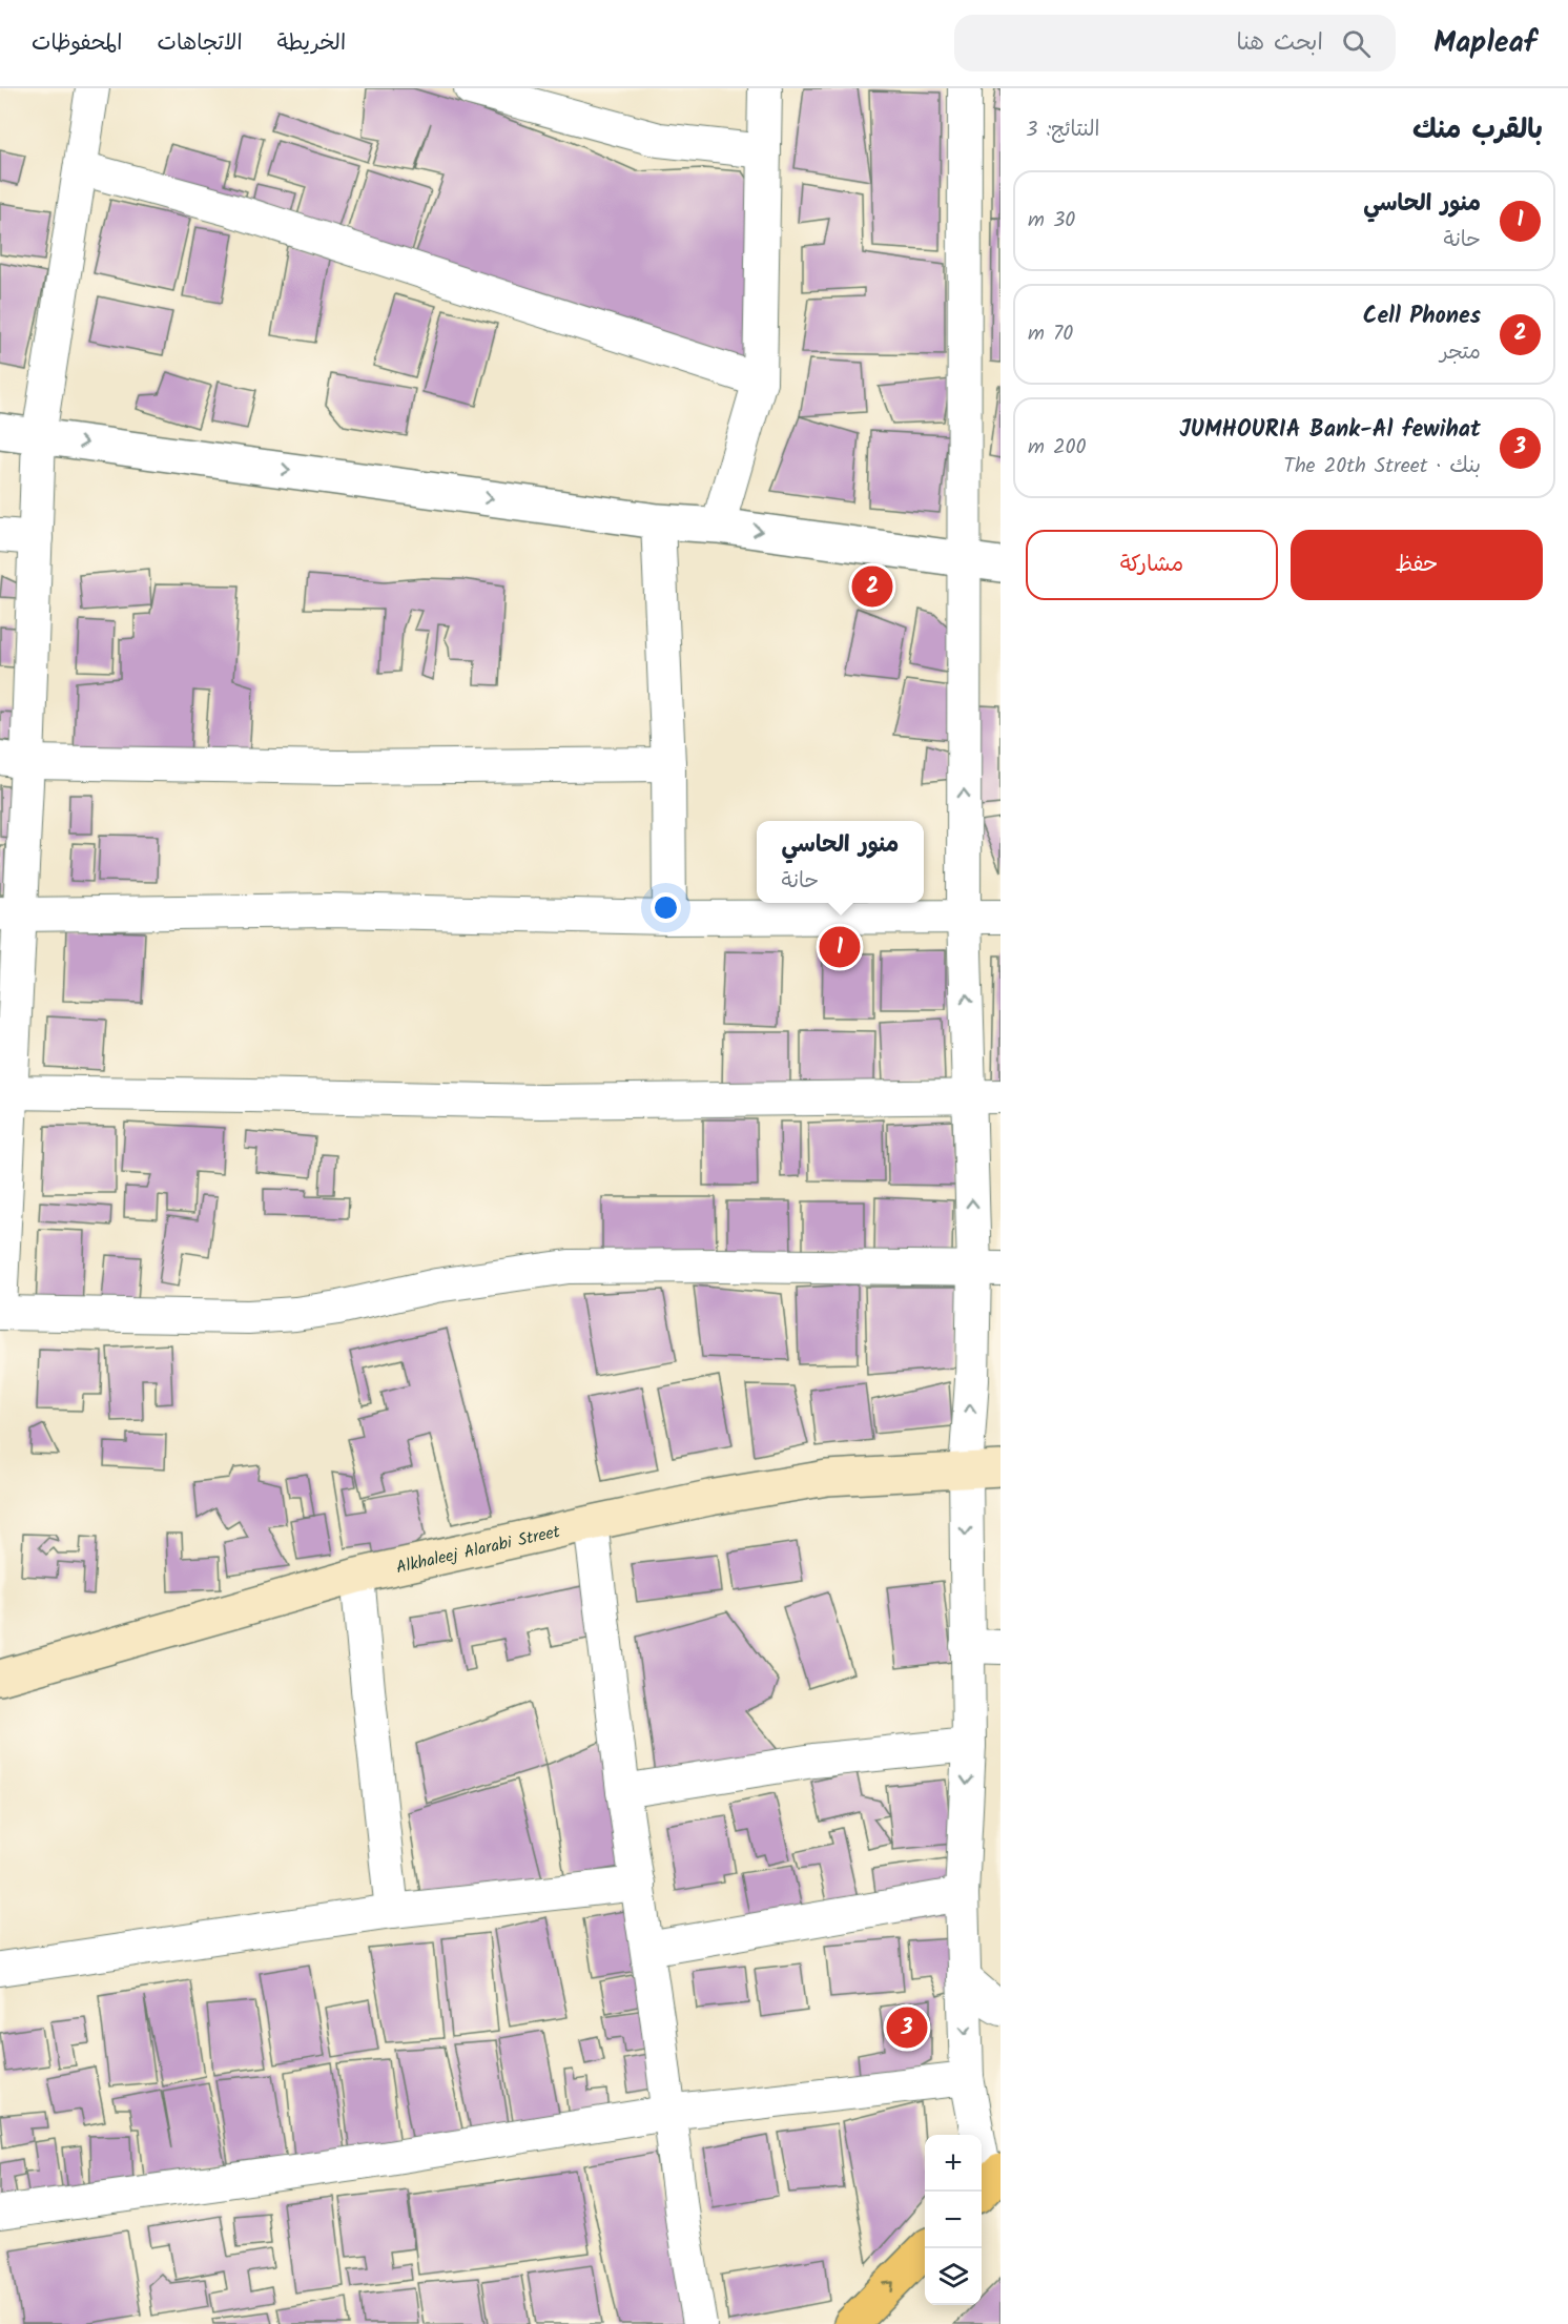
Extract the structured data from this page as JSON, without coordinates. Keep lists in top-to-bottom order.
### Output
{
  "streets": {
    "main road": ["Alkhaleej Alarabi Street"]
  },
  "page": {
    "header": "Mapleaf",
    "search": "ابحث هنا",
    "nav": ["الخريطة", "الاتجاهات", "المحفوظات"],
    "heading": ["بالقرب منك", "النتائج: 3"],
    "list": [
      {
        "mark": "1",
        "name": "منور الحاسي",
        "note": "حانة",
        "value": "30 m"
      },
      {
        "mark": "2",
        "name": "Cell Phones",
        "note": "متجر",
        "value": "70 m"
      },
      {
        "mark": "3",
        "name": "JUMHOURIA Bank-Al fewihat",
        "note": "بنك · The 20th Street",
        "value": "200 m"
      }
    ],
    "buttons": ["حفظ", "مشاركة"],
    "pins": ["2", "1", "3"],
    "popup": ["منور الحاسي", "حانة"],
    "map_buttons": ["+", "−"]
  }
}
